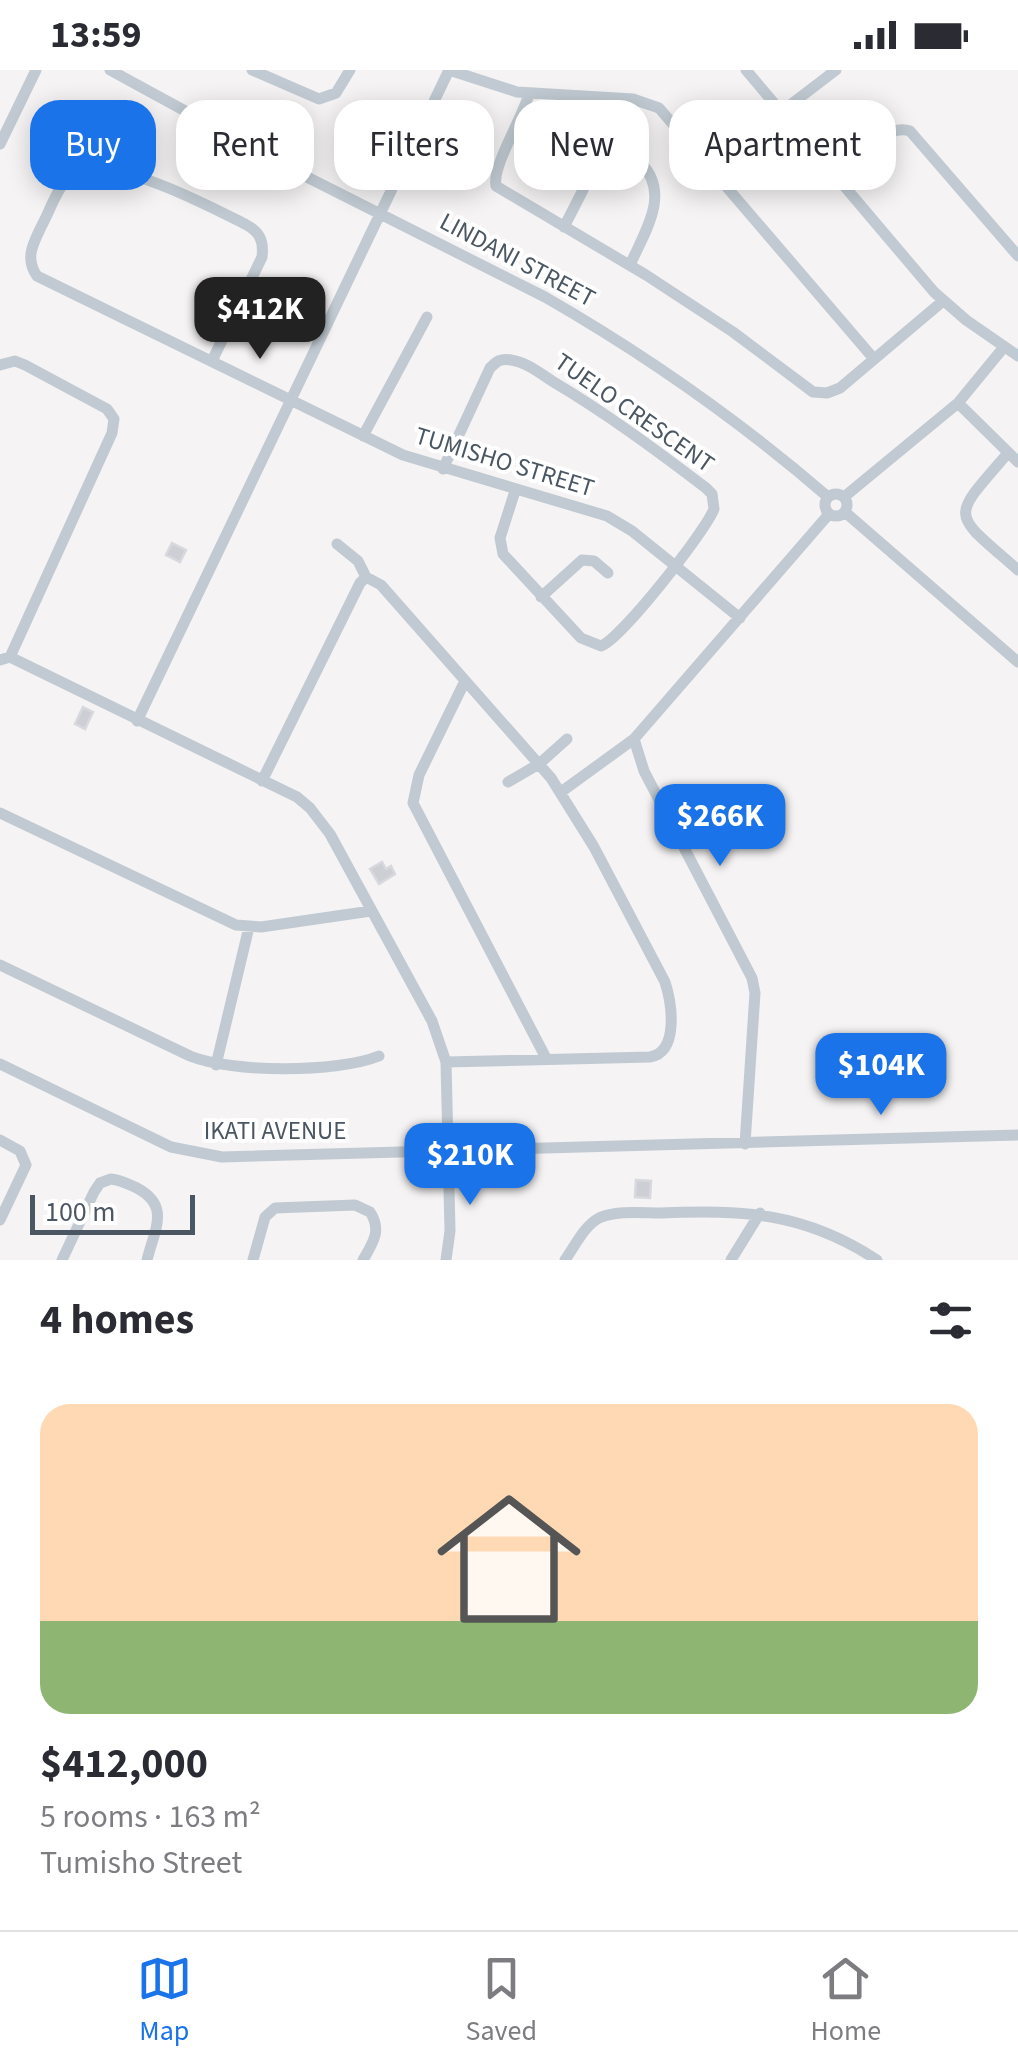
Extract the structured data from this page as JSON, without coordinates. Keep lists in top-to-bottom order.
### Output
{
  "streets": {
    "street": [
      "LINDANI STREET",
      "TUELO CRESCENT",
      "TUMISHO STREET",
      "IKATI AVENUE"
    ]
  },
  "crossings": [
    ["TUELO CRESCENT", "TUMISHO STREET"]
  ],
  "scale_bar": "100 m",
  "page": {
    "status": "13:59",
    "chip": [
      "Buy",
      "Rent",
      "Filters",
      "New",
      "Apartment"
    ],
    "price": [
      "$412K",
      "$266K",
      "$104K",
      "$210K"
    ],
    "scale": "100 m",
    "heading": "4 homes",
    "list": [
      {
        "name": "$412,000",
        "note": "5 rooms · 163 m² · Tumisho Street"
      }
    ],
    "tabs": ["Map", "Saved", "Home"]
  }
}
